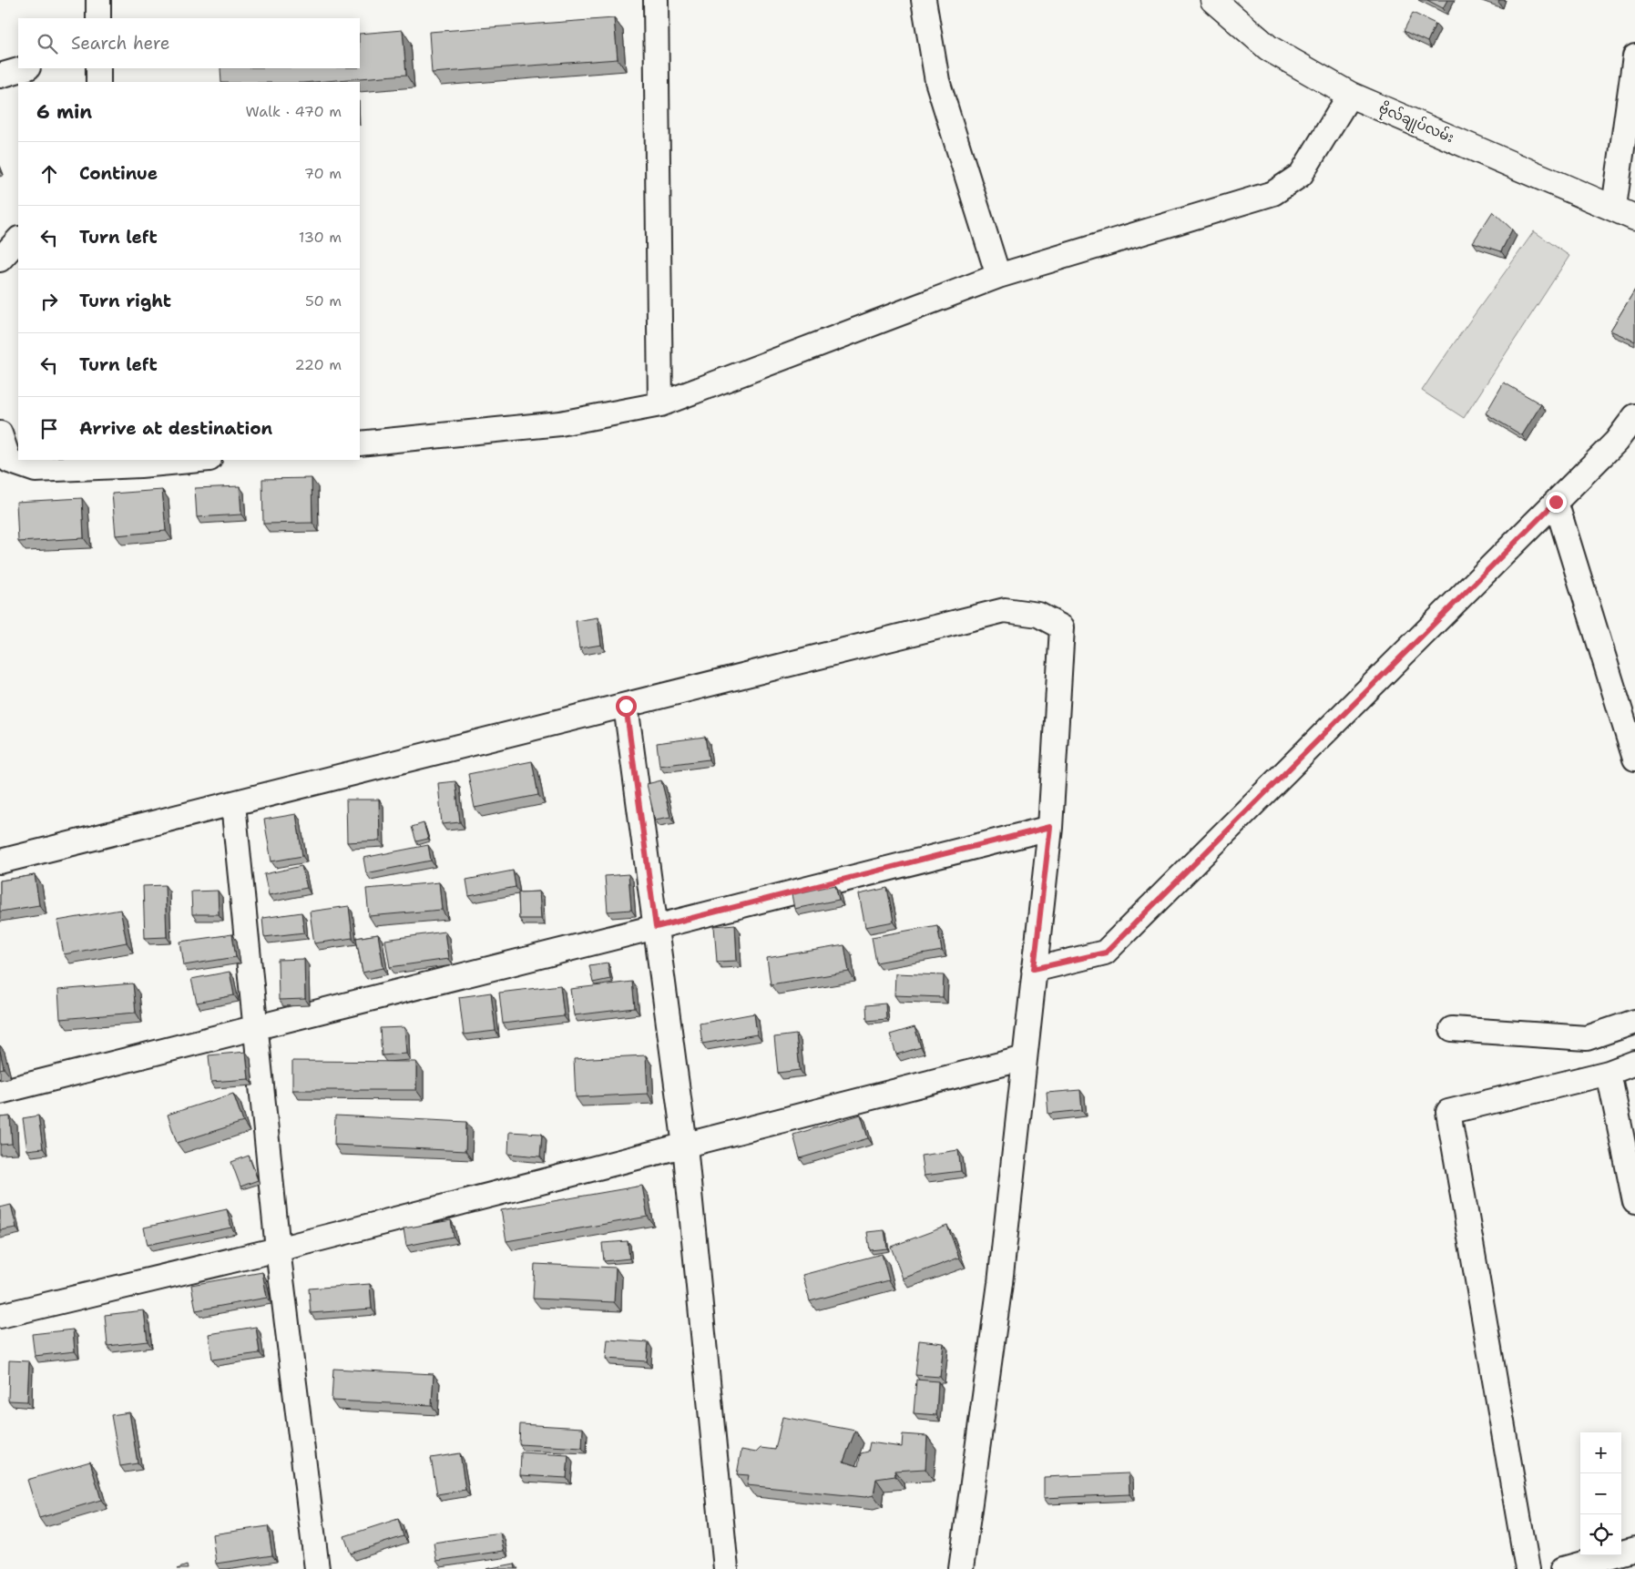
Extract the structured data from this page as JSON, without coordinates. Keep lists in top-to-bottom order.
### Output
{
  "streets": {
    "main road": ["ဗိုလ်ချုပ်လမ်း"]
  },
  "page": {
    "search": "Search here",
    "heading": ["6 min", "Walk · 470 m"],
    "list": [
      ["Continue", "70 m"],
      ["Turn left", "130 m"],
      ["Turn right", "50 m"],
      ["Turn left", "220 m"],
      "Arrive at destination"
    ],
    "map_buttons": ["+", "−"]
  }
}
